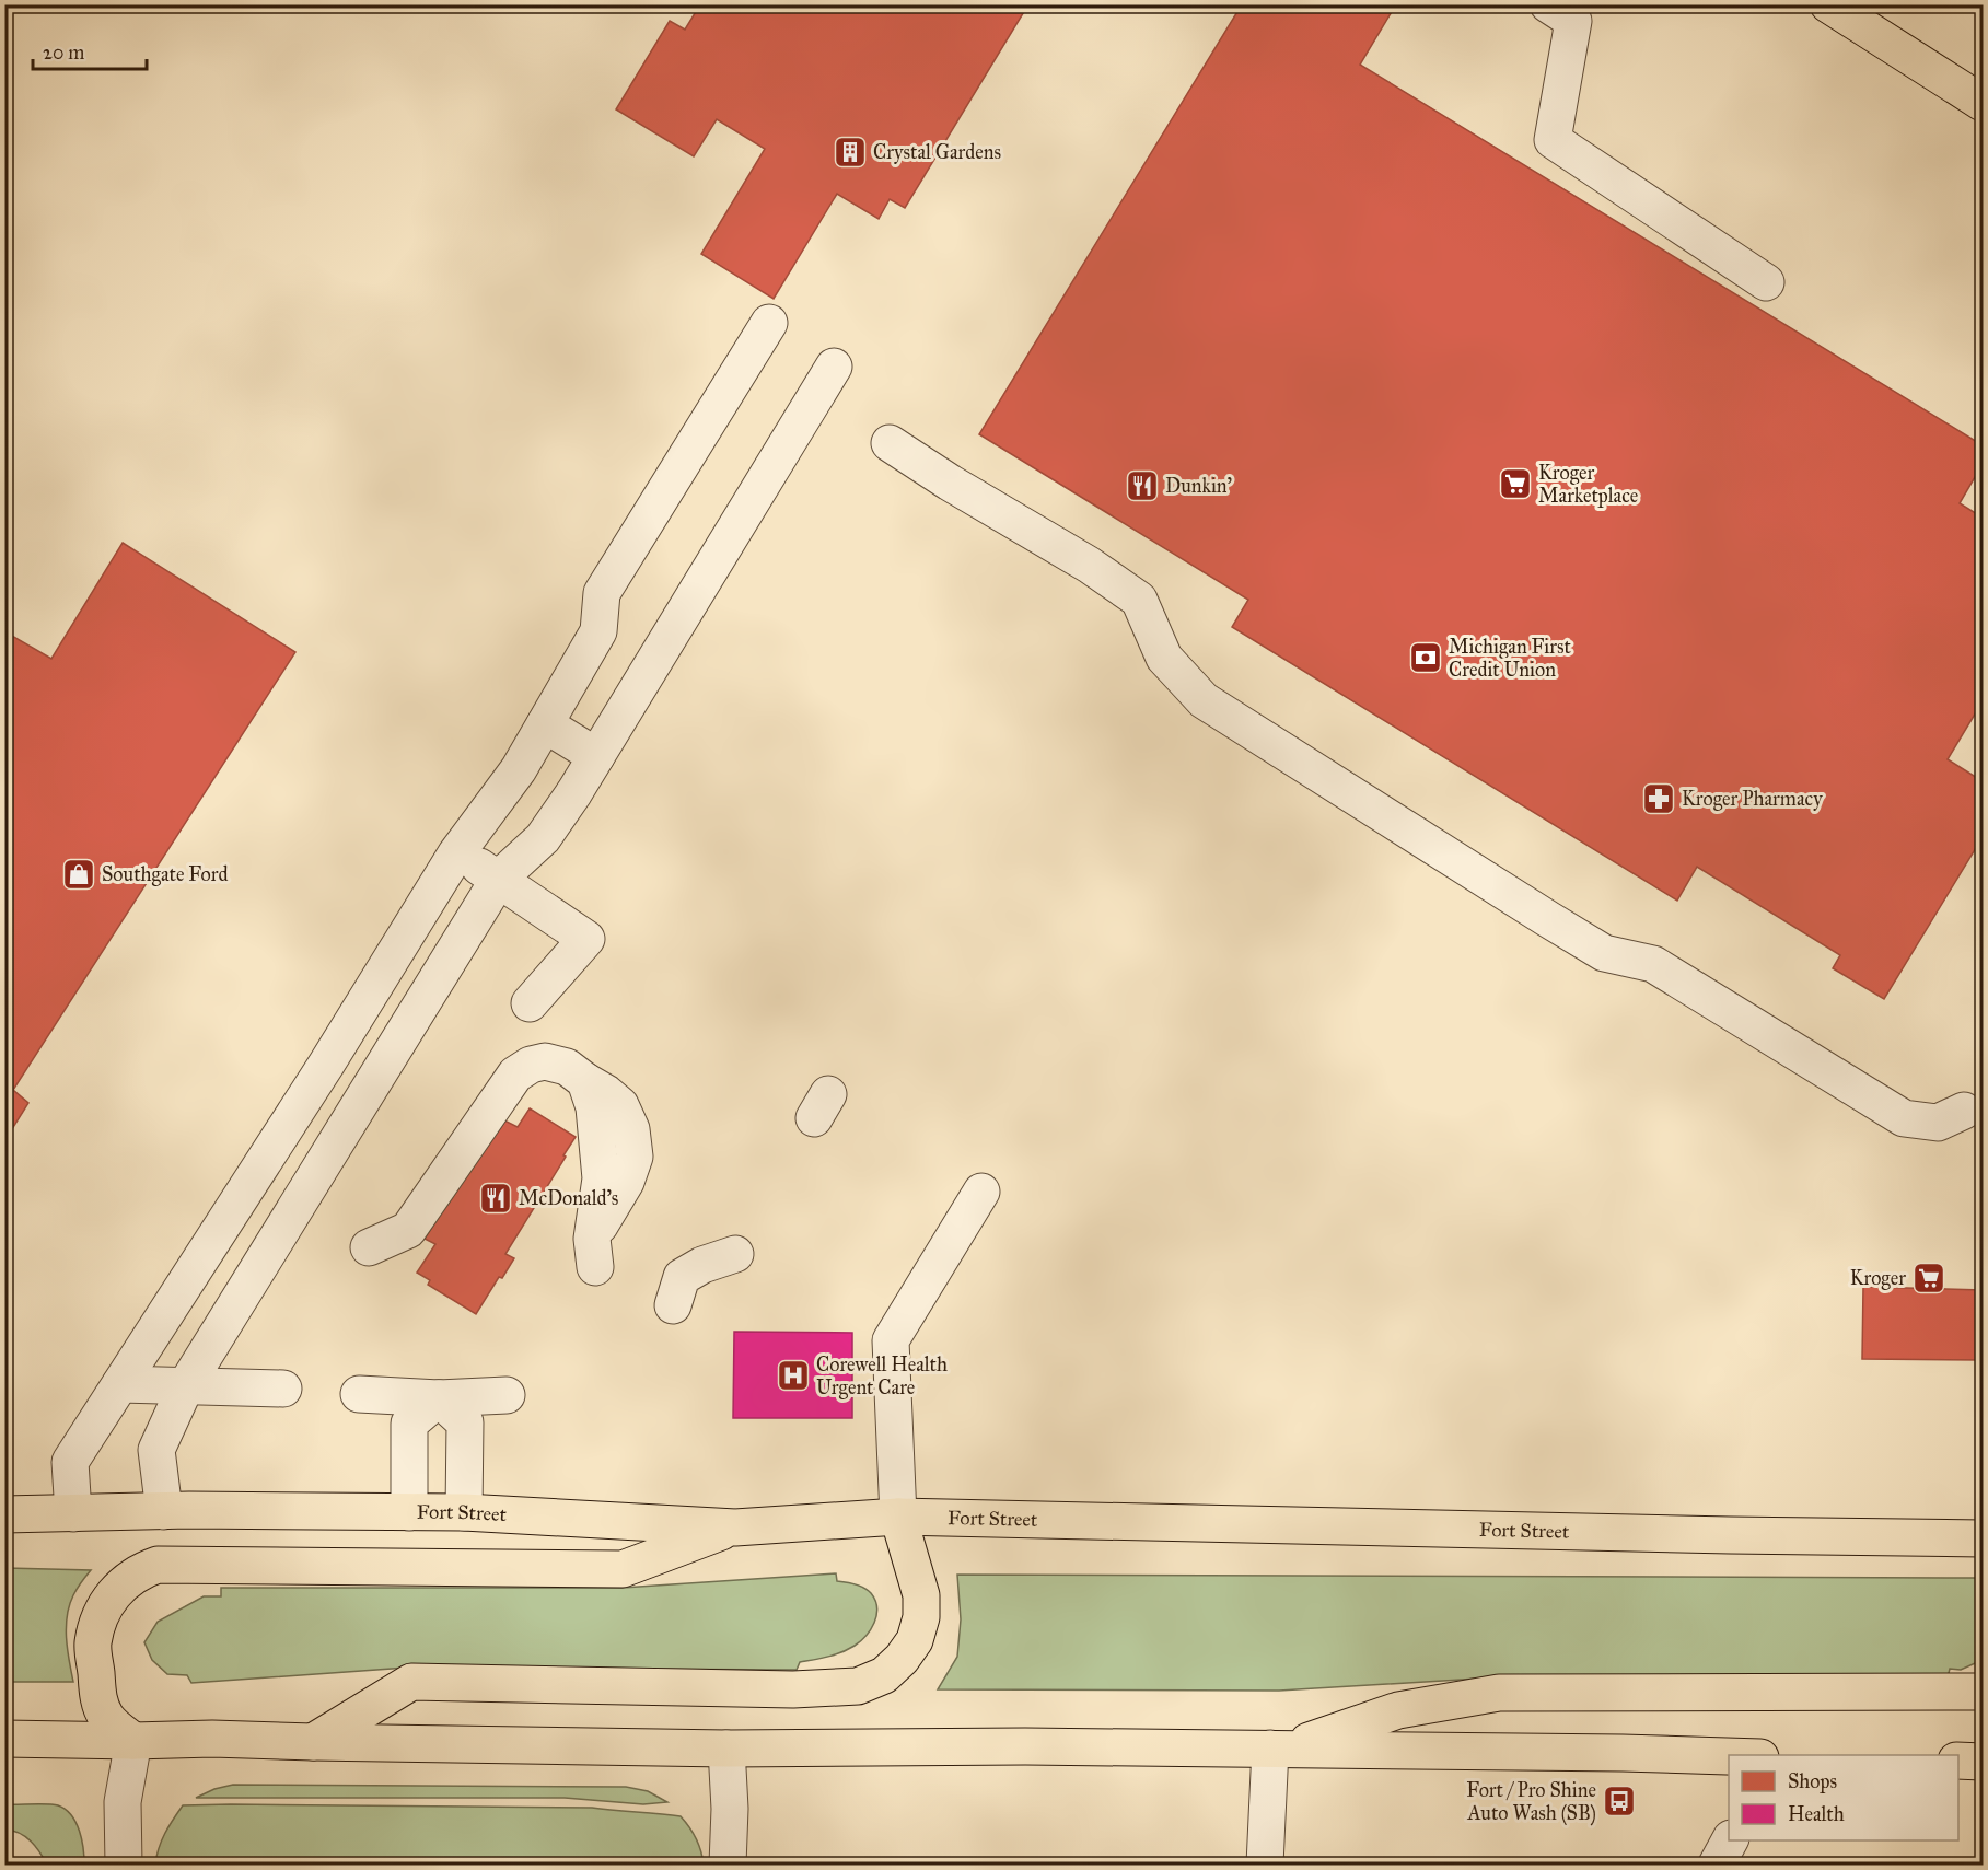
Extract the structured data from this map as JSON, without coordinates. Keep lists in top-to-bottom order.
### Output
{
  "streets": {
    "main road": ["Fort Street"]
  },
  "places": {
    "building": ["Crystal Gardens"],
    "supermarket": ["Kroger Marketplace", "Kroger"],
    "restaurant": ["Dunkin'", "McDonald's"],
    "bank": ["Michigan First Credit Union"],
    "pharmacy": ["Kroger Pharmacy"],
    "shop": ["Southgate Ford"],
    "hospital": ["Corewell Health Urgent Care"],
    "bus stop": ["Fort / Pro Shine Auto Wash (SB)"]
  },
  "legend": ["Shops", "Health"],
  "scale_bar": "20 m"
}
